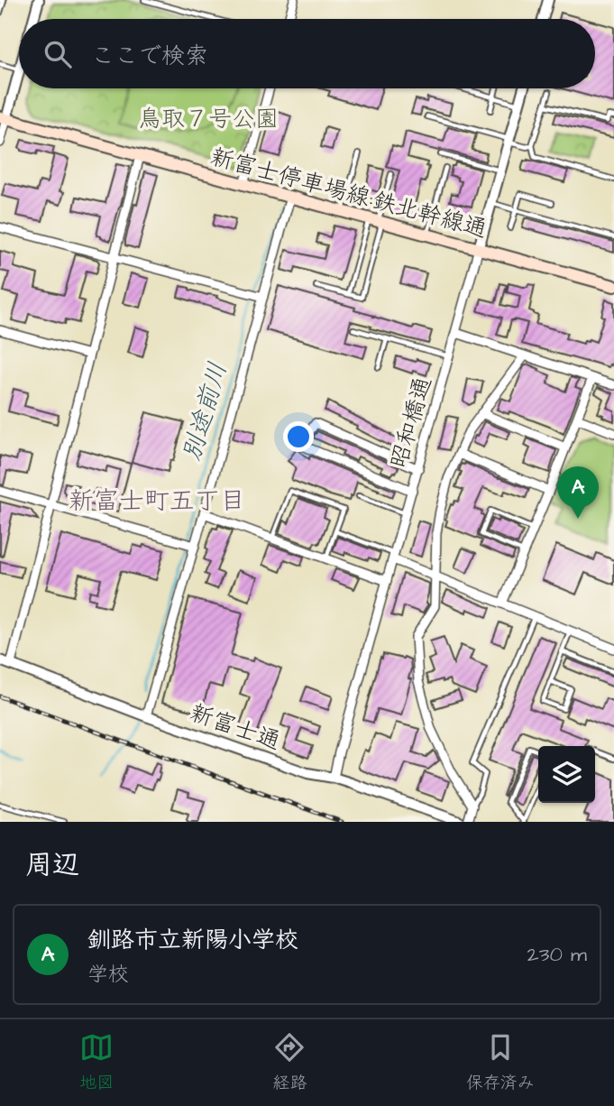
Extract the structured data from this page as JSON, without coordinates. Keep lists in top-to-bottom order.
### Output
{
  "streets": {
    "main road": ["新富士停車場線:鉄北幹線通"],
    "street": ["昭和橋通", "新富士通"]
  },
  "crossings": [
    ["新富士停車場線:鉄北幹線通", "昭和橋通"],
    ["昭和橋通", "新富士通"]
  ],
  "districts": ["新富士町五丁目"],
  "water": ["別途前川"],
  "parks": ["鳥取７号公園"],
  "page": {
    "search": "ここで検索",
    "pins": "A",
    "heading": "周辺",
    "list": [
      {
        "mark": "A",
        "name": "釧路市立新陽小学校",
        "note": "学校",
        "value": "230 m"
      }
    ],
    "nav": ["地図", "経路", "保存済み"]
  }
}
